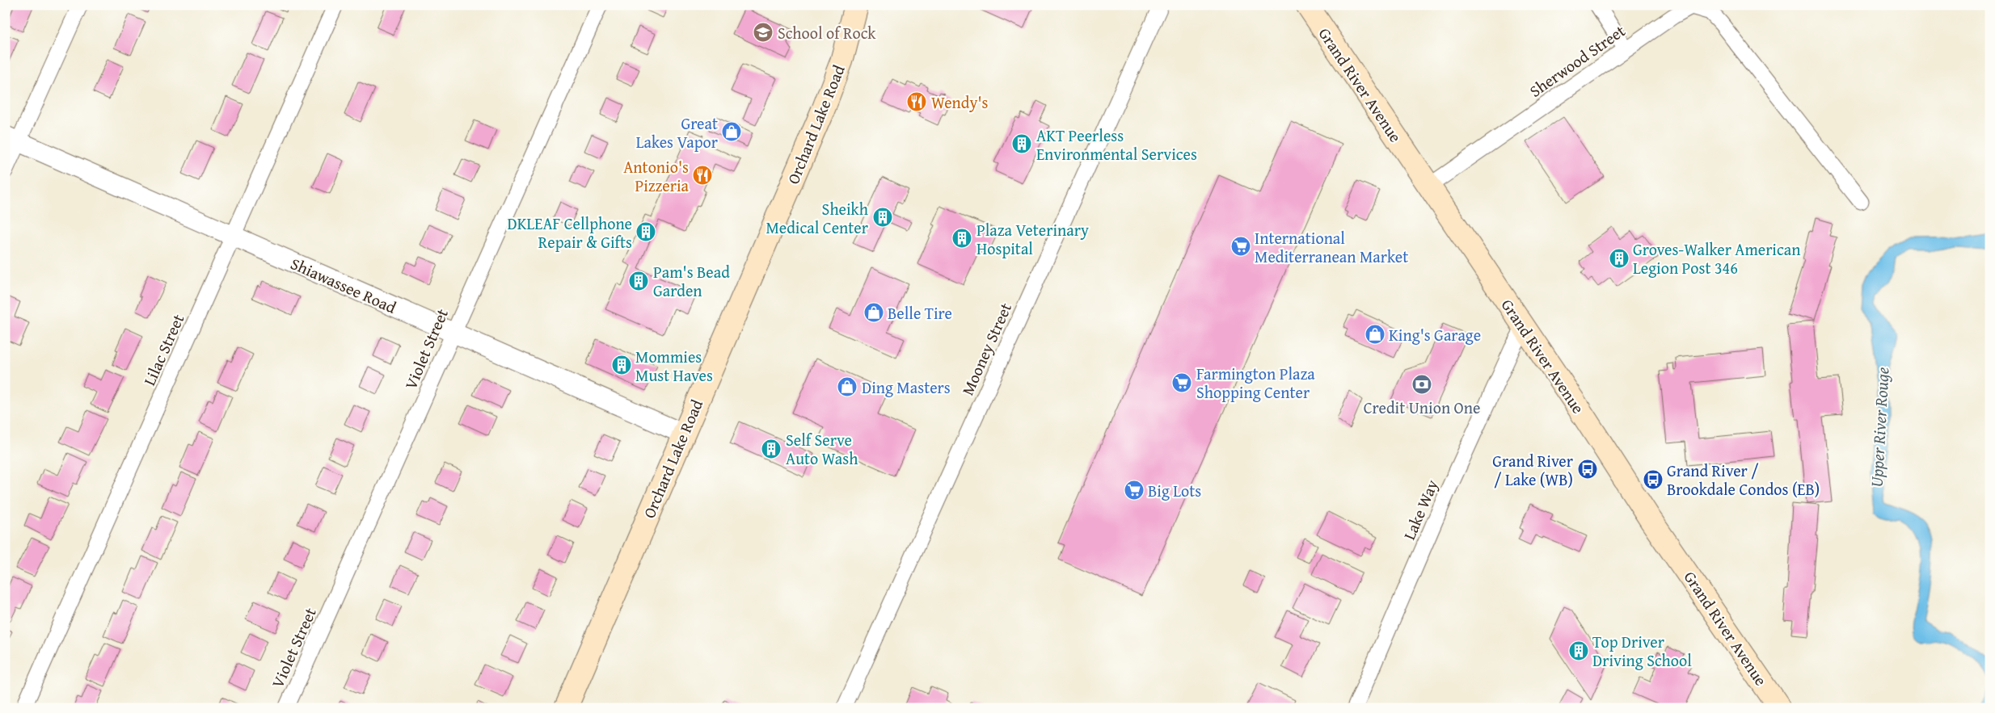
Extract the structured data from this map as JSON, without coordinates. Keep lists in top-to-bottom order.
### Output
{
  "streets": {
    "main road": ["Grand River Avenue", "Orchard Lake Road"],
    "street": [
      "Sherwood Street",
      "Shiawassee Road",
      "Violet Street",
      "Mooney Street",
      "Lilac Street",
      "Lake Way"
    ]
  },
  "crossings": [
    ["Sherwood Street", "Grand River Avenue"],
    ["Grand River Avenue", "Lake Way"],
    ["Orchard Lake Road", "Shiawassee Road"],
    ["Shiawassee Road", "Violet Street"],
    ["Shiawassee Road", "Lilac Street"]
  ],
  "water": ["Upper River Rouge"],
  "places": {
    "school or university": ["School of Rock"],
    "restaurant": ["Wendy's", "Antonio's Pizzeria"],
    "shop": [
      "Great Lakes Vapor",
      "Belle Tire",
      "King's Garage",
      "Ding Masters"
    ],
    "building": [
      "AKT Peerless Environmental Services",
      "Sheikh Medical Center",
      "DKLEAF Cellphone Repair & Gifts",
      "Plaza Veterinary Hospital",
      "Groves-Walker American Legion Post 346",
      "Pam's Bead Garden",
      "Mommies Must Haves",
      "Self Serve Auto Wash",
      "Top Driver Driving School"
    ],
    "supermarket": ["International Mediterranean Market", "Farmington Plaza Shopping Center", "Big Lots"],
    "bank": ["Credit Union One"],
    "bus stop": ["Grand River / Lake (WB)", "Grand River / Brookdale Condos (EB)"]
  }
}
